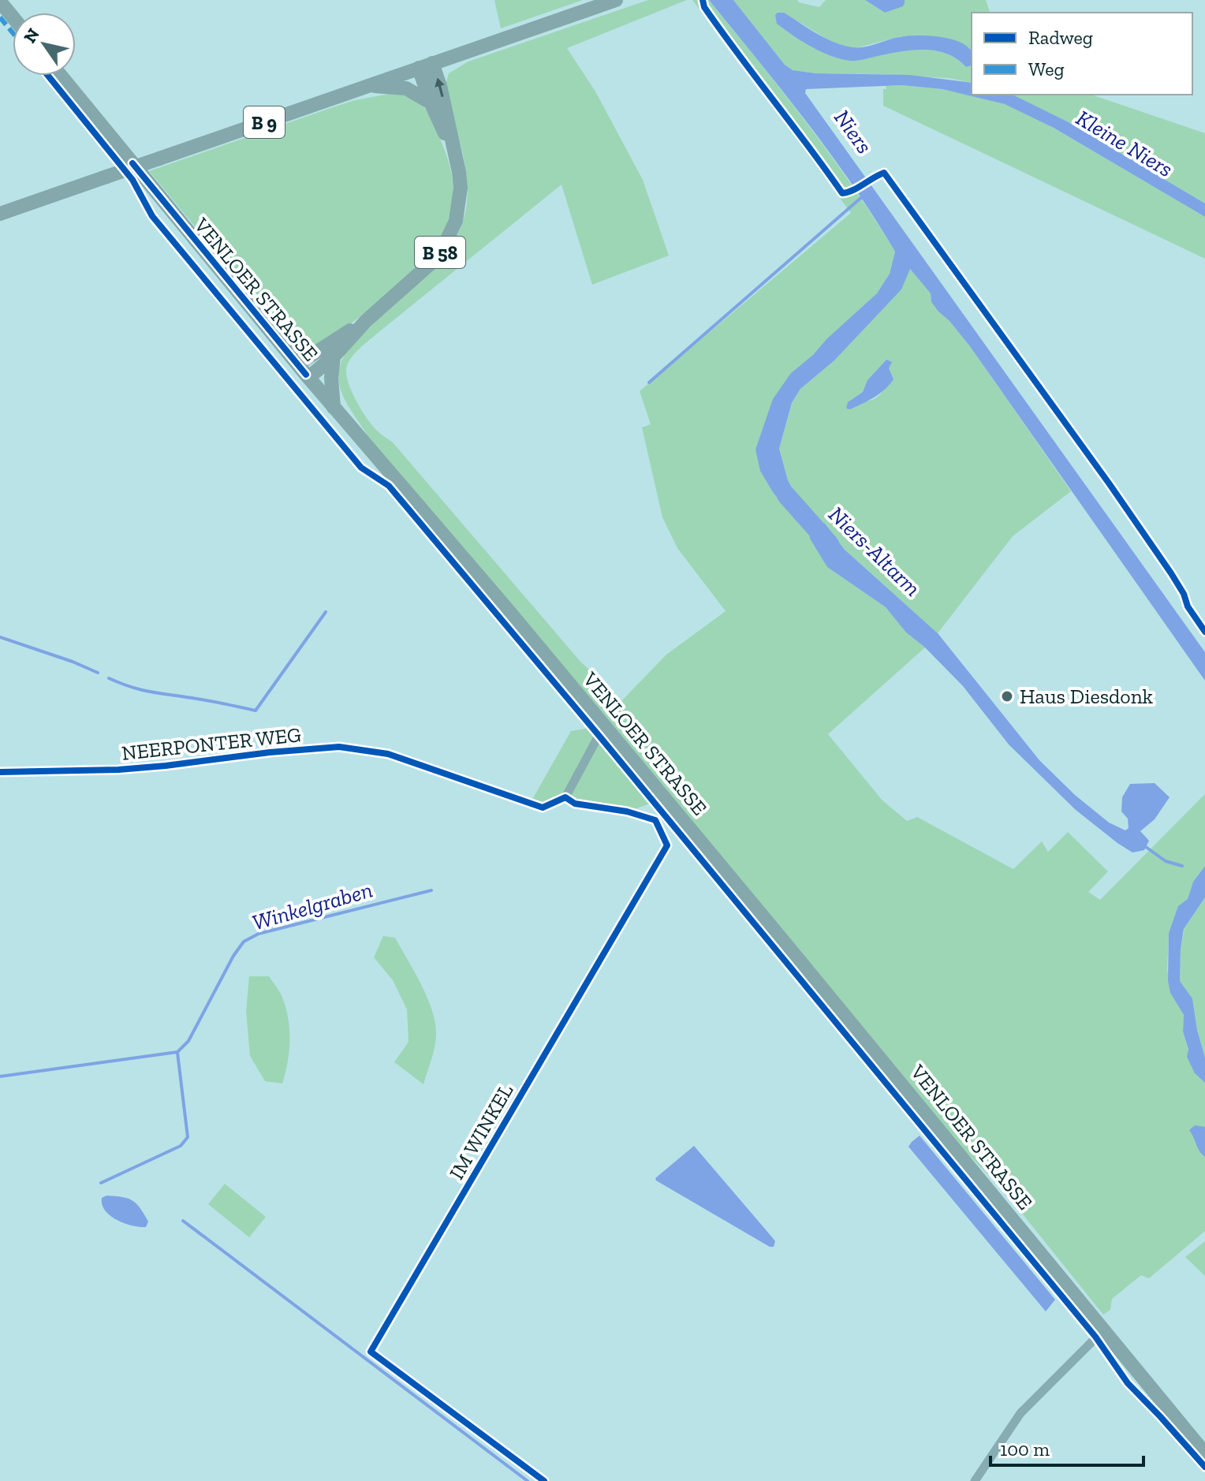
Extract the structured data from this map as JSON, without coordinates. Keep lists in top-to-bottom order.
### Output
{
  "streets": {
    "main road": ["B 9", "B 58", "VENLOER STRASSE"],
    "street": ["NEERPONTER WEG", "IM WINKEL"]
  },
  "crossings": [
    ["B 9", "B 58"],
    ["B 58", "VENLOER STRASSE"],
    ["NEERPONTER WEG", "IM WINKEL"]
  ],
  "water": [
    "Niers",
    "Kleine Niers",
    "Niers-Altarm",
    "Winkelgraben"
  ],
  "places": ["Haus Diesdonk"],
  "legend": ["Radweg", "Weg"],
  "scale_bar": "100 m",
  "north": "top left"
}
